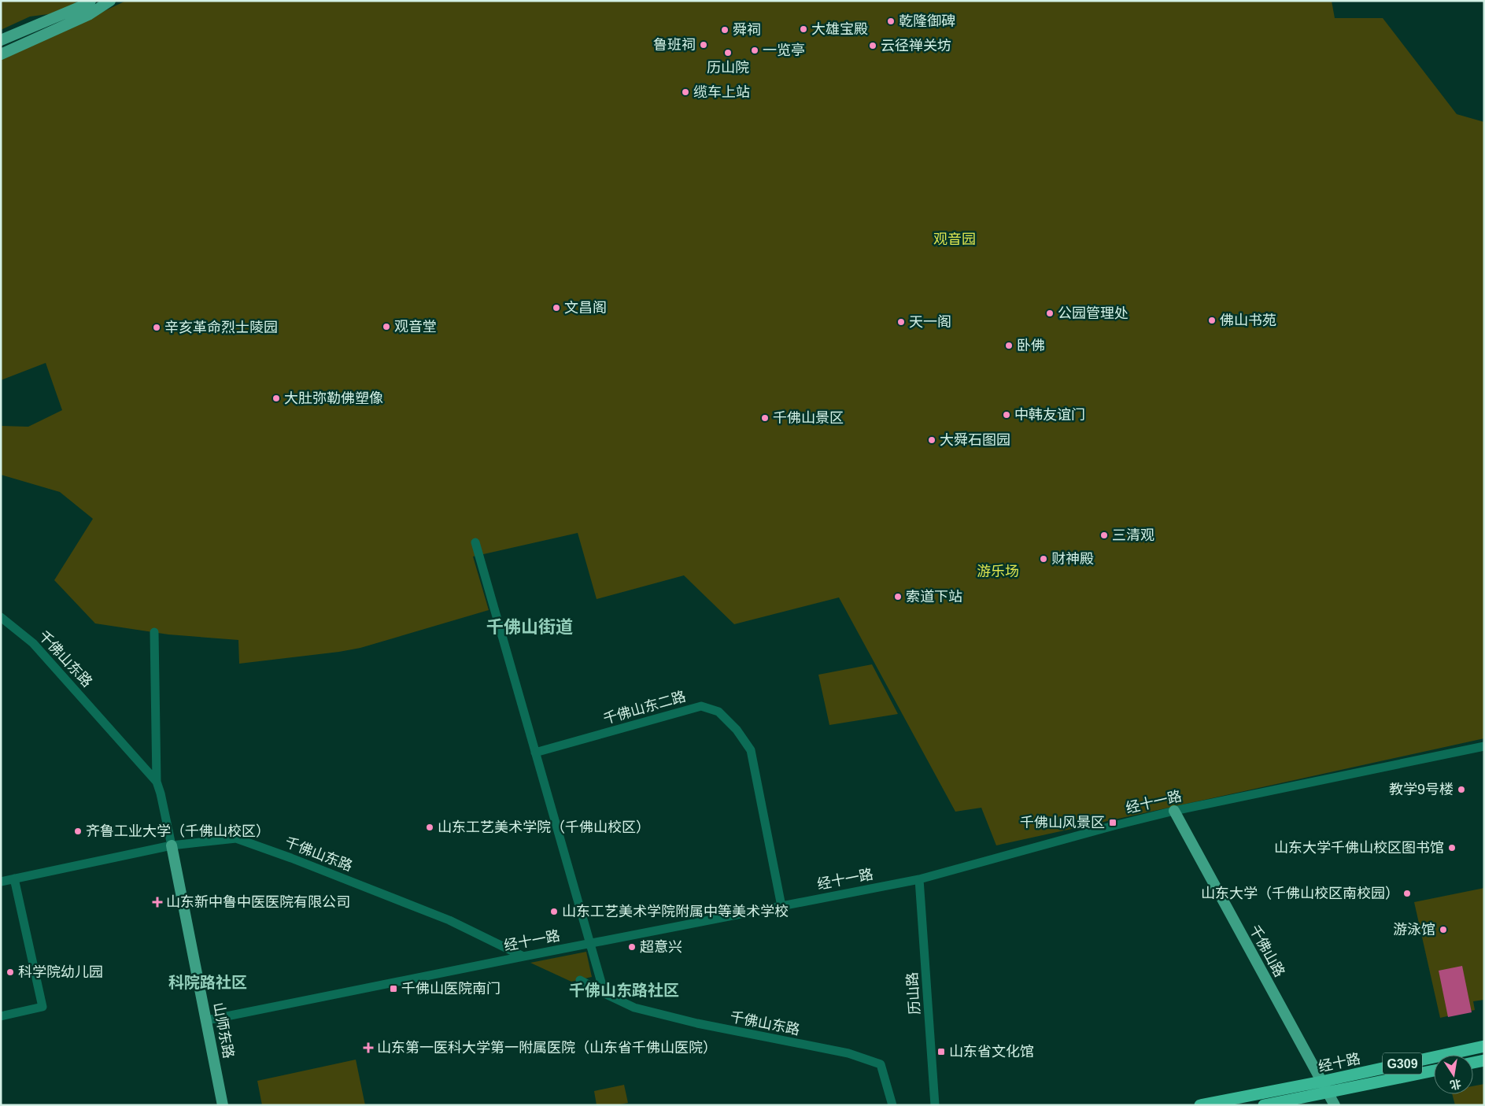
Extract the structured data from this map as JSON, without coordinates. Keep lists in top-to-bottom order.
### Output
{
  "streets": {
    "highway": ["经十路", "G309"],
    "main road": ["千佛山路", "山师东路"],
    "street": [
      "千佛山东路",
      "千佛山东二路",
      "经十一路",
      "历山路"
    ]
  },
  "crossings": [
    ["千佛山东路", "经十一路"],
    ["千佛山东路", "山师东路"],
    ["千佛山东二路", "经十一路"],
    ["经十一路", "千佛山路"],
    ["经十一路", "历山路"],
    ["经十一路", "山师东路"],
    ["千佛山路", "经十路"]
  ],
  "districts": ["千佛山街道", "科院路社区", "千佛山东路社区"],
  "parks": ["观音园", "游乐场"],
  "places": {
    "other": [
      "乾隆御碑",
      "大雄宝殿",
      "舜祠",
      "鲁班祠",
      "云径禅关坊",
      "一览亭",
      "历山院",
      "缆车上站",
      "文昌阁",
      "公园管理处",
      "佛山书苑",
      "天一阁",
      "观音堂",
      "辛亥革命烈士陵园",
      "卧佛",
      "大肚弥勒佛塑像",
      "中韩友谊门",
      "千佛山景区",
      "大舜石图园",
      "三清观",
      "财神殿",
      "索道下站",
      "教学9号楼",
      "山东工艺美术学院（千佛山校区）",
      "齐鲁工业大学（千佛山校区）",
      "山东大学千佛山校区图书馆",
      "山东大学（千佛山校区南校园）",
      "山东工艺美术学院附属中等美术学校",
      "游泳馆",
      "超意兴",
      "科学院幼儿园"
    ],
    "transit": ["千佛山风景区", "千佛山医院南门", "山东省文化馆"],
    "health": ["山东新中鲁中医医院有限公司", "山东第一医科大学第一附属医院（山东省千佛山医院）"]
  },
  "north": "bottom"
}
